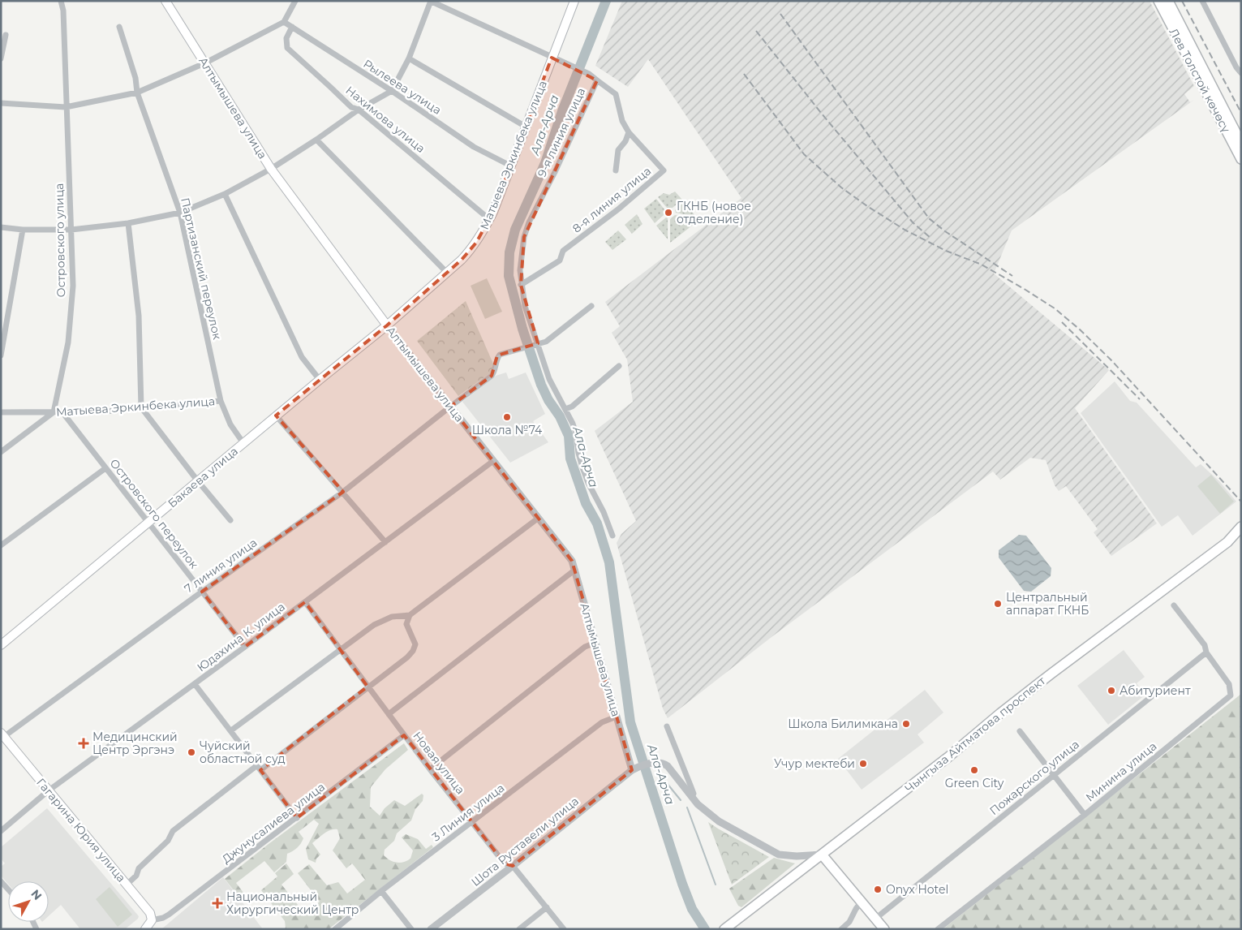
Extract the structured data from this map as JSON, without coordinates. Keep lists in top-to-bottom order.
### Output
{
  "streets": {
    "main road": [
      "Лев Толстой көчөсү",
      "Алтымышева улица",
      "Матыева Эркинбека улица",
      "Бакаева улица",
      "Чынгыза Айтматова проспект",
      "Гагарина Юрия улица"
    ],
    "street": [
      "Рылеева улица",
      "Нахимова улица",
      "9-я линия улица",
      "8-я линия улица",
      "Островского улица",
      "Партизанский переулок",
      "Островского переулок",
      "7 линия улица",
      "Юдахина К. улица",
      "Новая улица",
      "Минина улица",
      "Пожарского улица",
      "3 Линия улица",
      "Джунусалиева улица",
      "Шота Руставели улица"
    ]
  },
  "crossings": [
    ["Рылеева улица", "Нахимова улица"],
    ["Рылеева улица", "Матыева Эркинбека улица"],
    ["Алтымышева улица", "Матыева Эркинбека улица"],
    ["Алтымышева улица", "7 линия улица"],
    ["Алтымышева улица", "Юдахина К. улица"],
    ["Алтымышева улица", "3 Линия улица"],
    ["Алтымышева улица", "Шота Руставели улица"],
    ["Нахимова улица", "Матыева Эркинбека улица"],
    ["9-я линия улица", "Матыева Эркинбека улица"],
    ["9-я линия улица", "8-я линия улица"],
    ["9-я линия улица", "7 линия улица"],
    ["Матыева Эркинбека улица", "Островского улица"],
    ["Матыева Эркинбека улица", "Партизанский переулок"],
    ["Матыева Эркинбека улица", "Бакаева улица"],
    ["Матыева Эркинбека улица", "Островского переулок"],
    ["Партизанский переулок", "Бакаева улица"],
    ["Бакаева улица", "Островского переулок"],
    ["Островского переулок", "7 линия улица"],
    ["Островского переулок", "Юдахина К. улица"],
    ["7 линия улица", "Гагарина Юрия улица"],
    ["Юдахина К. улица", "Новая улица"],
    ["Юдахина К. улица", "Гагарина Юрия улица"],
    ["Новая улица", "3 Линия улица"],
    ["Новая улица", "Джунусалиева улица"],
    ["Новая улица", "Шота Руставели улица"],
    ["Минина улица", "Пожарского улица"],
    ["Джунусалиева улица", "Гагарина Юрия улица"]
  ],
  "water": ["Ала-Арча"],
  "places": {
    "other": [
      "ГКНБ (новое отделение)",
      "Школа №74",
      "Центральный аппарат ГКНБ",
      "Абитуриент",
      "Школа Билимкана",
      "Чуйский областной суд",
      "Учур мектеби",
      "Green City",
      "Onyx Hotel"
    ],
    "health": ["Медицинский Центр Эргэнэ", "Национальный Хирургический Центр"]
  },
  "north": "top right"
}
